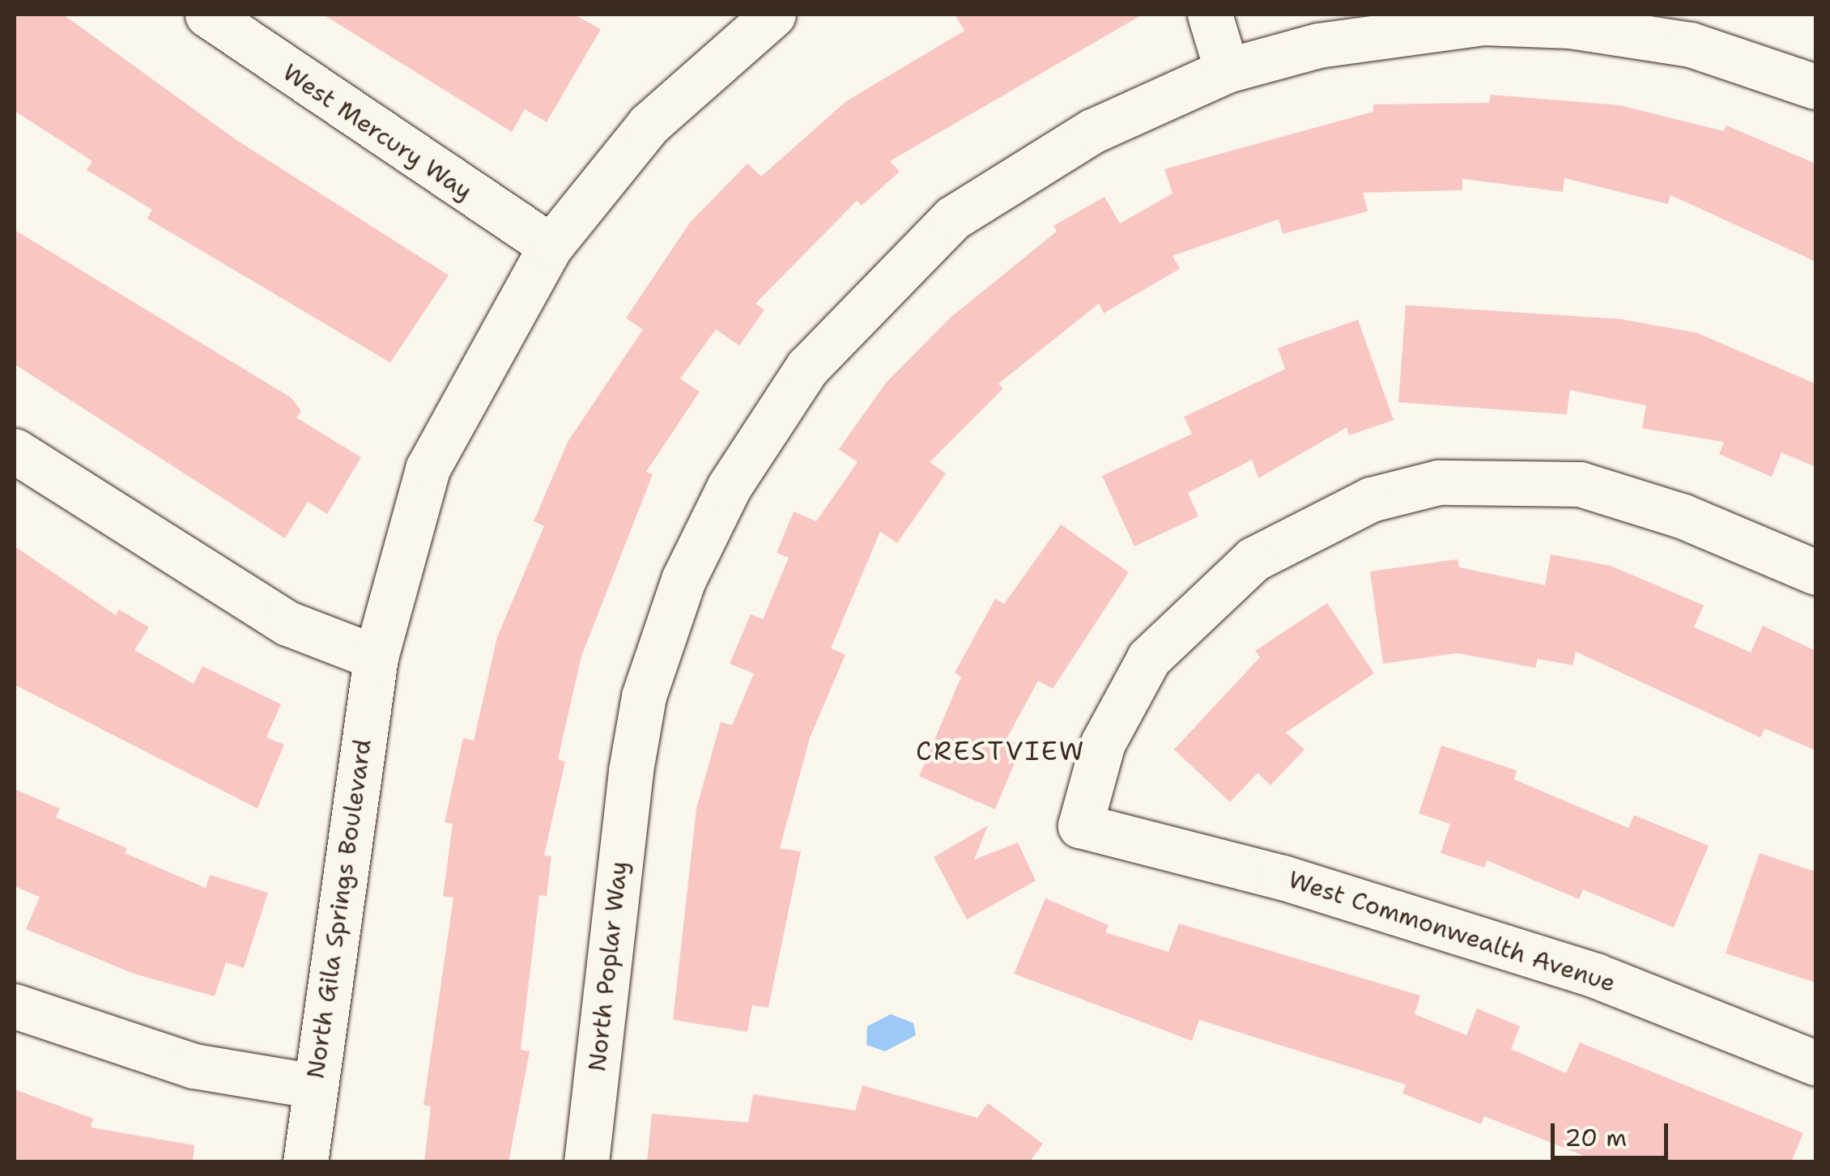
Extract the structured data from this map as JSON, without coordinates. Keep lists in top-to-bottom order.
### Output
{
  "streets": {
    "street": [
      "West Mercury Way",
      "North Gila Springs Boulevard",
      "West Commonwealth Avenue",
      "North Poplar Way"
    ]
  },
  "crossings": [
    ["West Mercury Way", "North Gila Springs Boulevard"]
  ],
  "districts": ["CRESTVIEW"],
  "scale_bar": "20 m"
}
